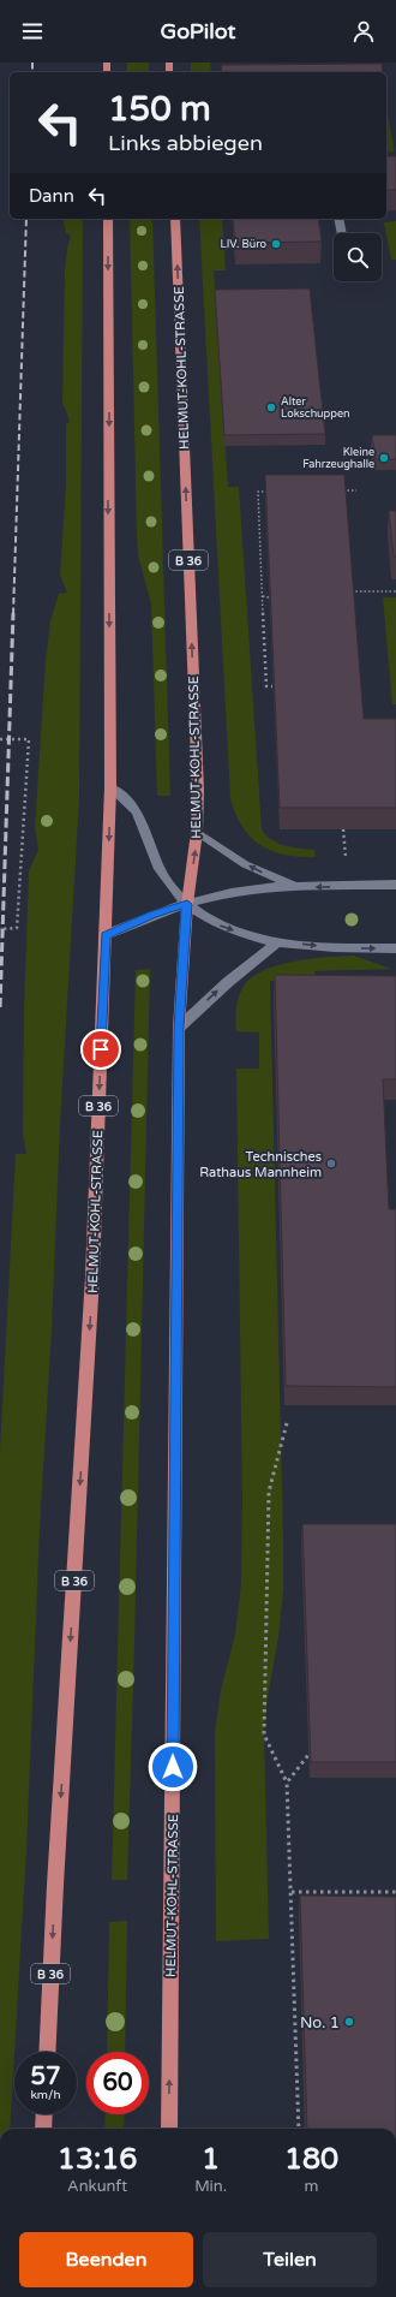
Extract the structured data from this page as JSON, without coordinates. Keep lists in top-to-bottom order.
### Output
{
  "streets": {
    "main road": ["HELMUT-KOHL-STRASSE", "B 36"]
  },
  "places": [
    "LIV. Büro",
    "Alter Lokschuppen",
    "Kleine Fahrzeughalle",
    "Technisches Rathaus Mannheim",
    "No. 1"
  ],
  "page": {
    "header": "GoPilot",
    "turn": ["150 m", "Links abbiegen"],
    "then": "Dann",
    "speed": "57 km/h",
    "limit": "60",
    "eta": [
      "13:16",
      "Ankunft",
      "1",
      "Min.",
      "180",
      "m"
    ],
    "buttons": ["Beenden", "Teilen"]
  }
}
